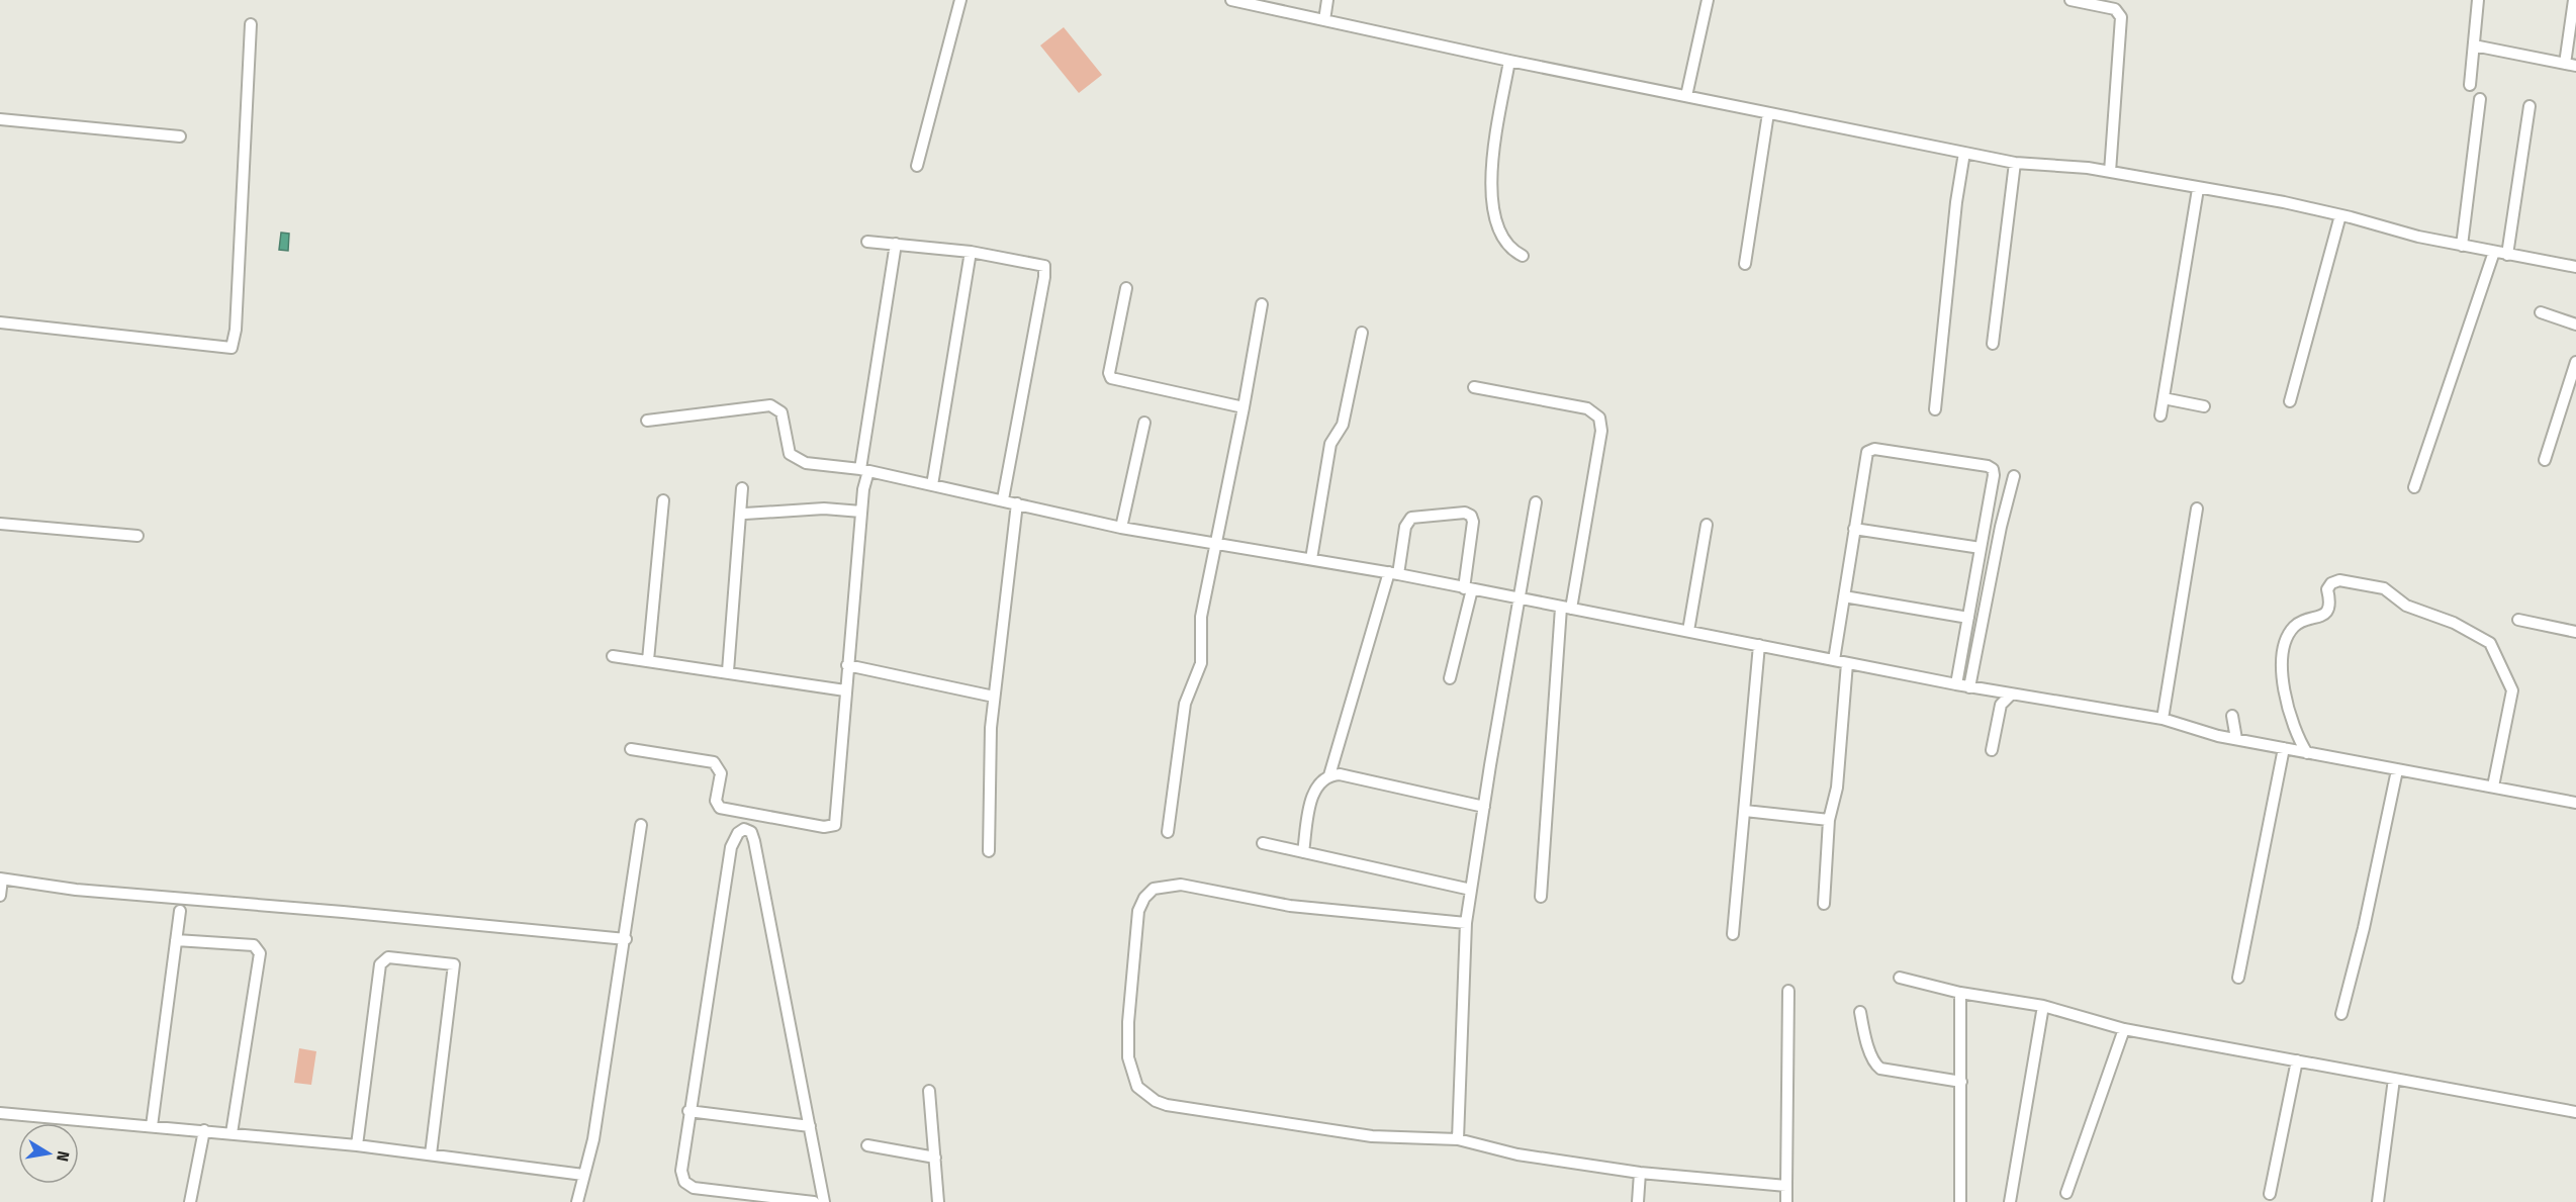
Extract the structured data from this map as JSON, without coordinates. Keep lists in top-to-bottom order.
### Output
{
  "north": "right"
}
